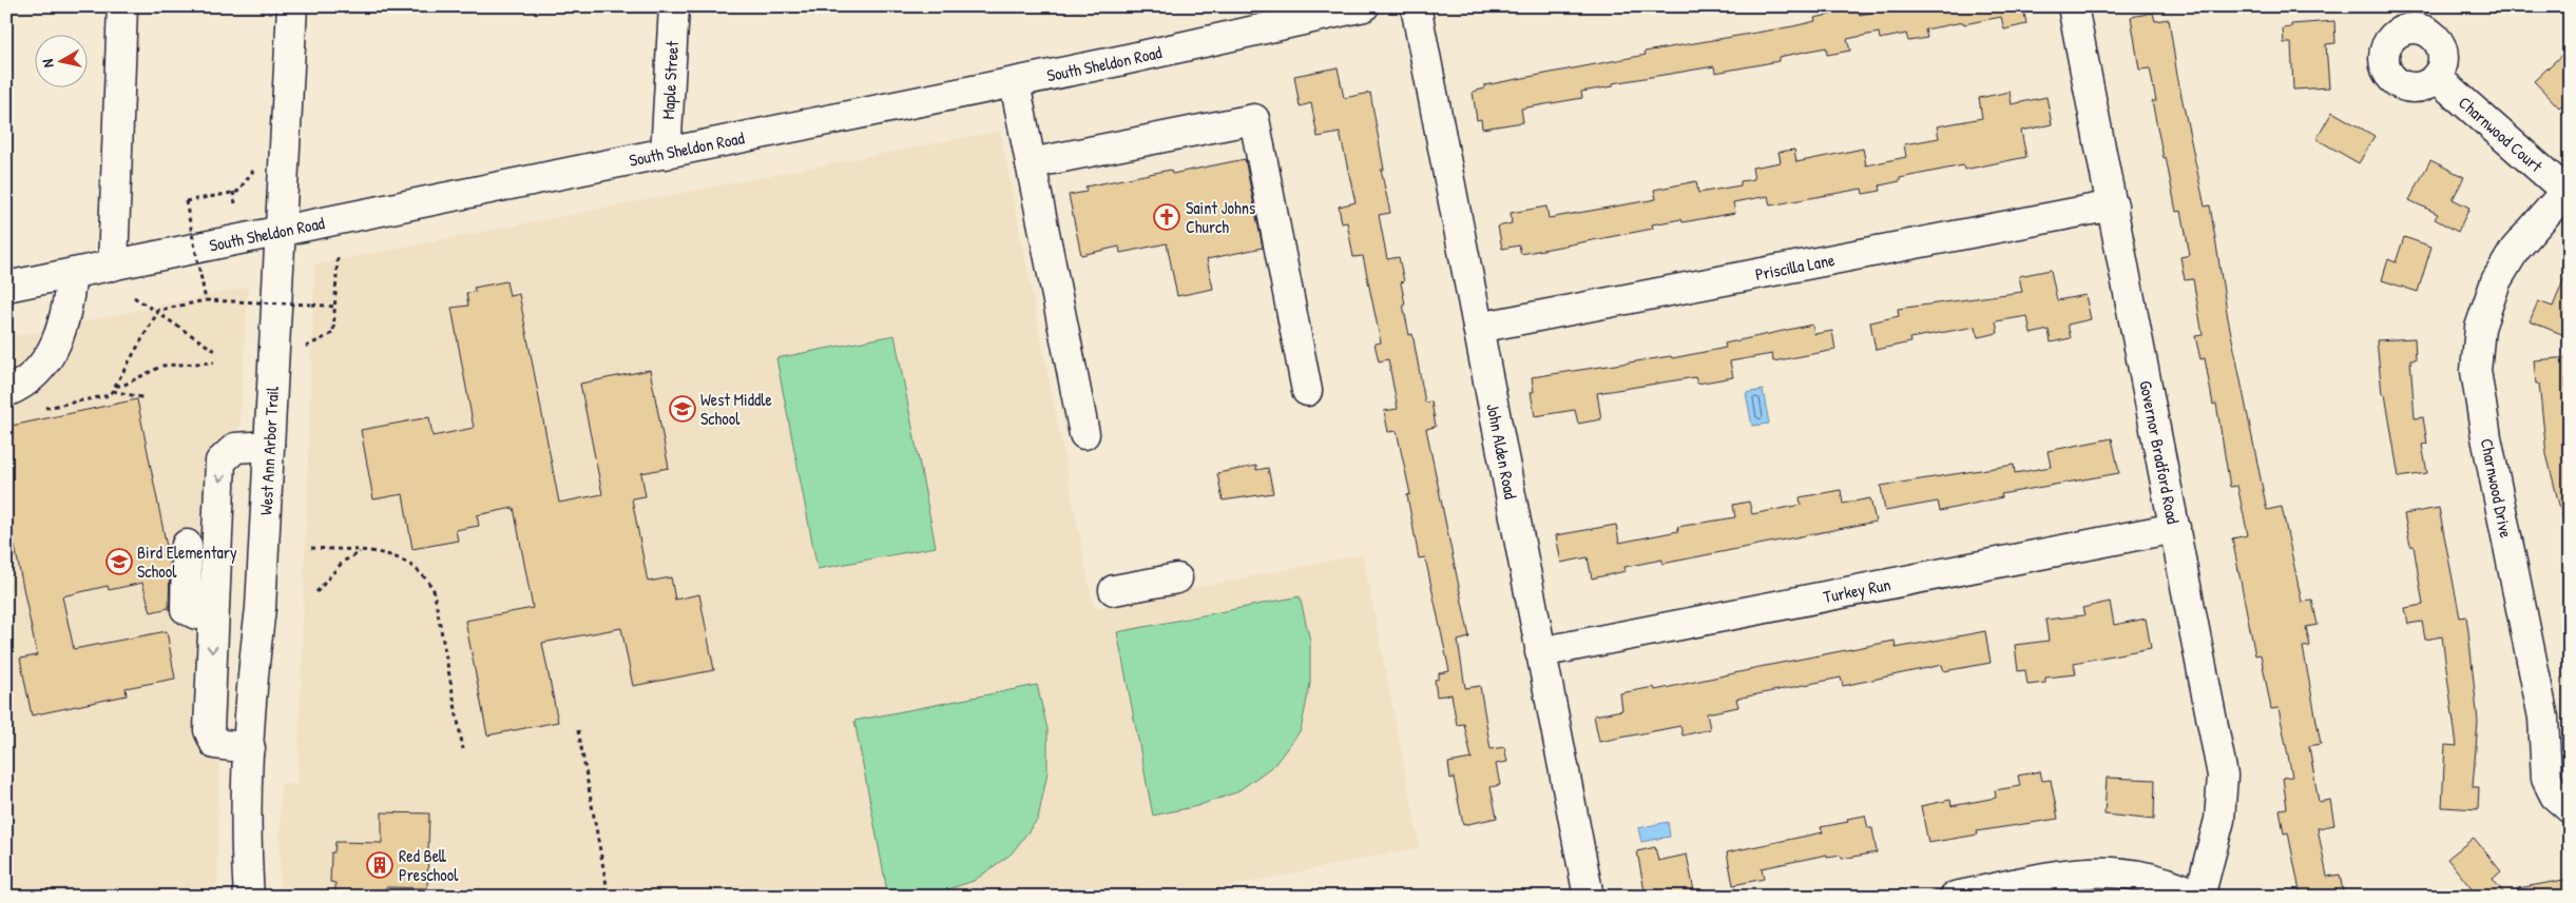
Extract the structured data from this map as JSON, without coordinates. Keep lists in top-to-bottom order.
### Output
{
  "streets": {
    "street": [
      "South Sheldon Road",
      "Maple Street",
      "Charnwood Court",
      "Priscilla Lane",
      "West Ann Arbor Trail",
      "John Alden Road",
      "Governor Bradford Road",
      "Charnwood Drive",
      "Turkey Run"
    ]
  },
  "crossings": [
    ["South Sheldon Road", "Maple Street"],
    ["South Sheldon Road", "West Ann Arbor Trail"],
    ["Charnwood Court", "Charnwood Drive"],
    ["Priscilla Lane", "John Alden Road"],
    ["Priscilla Lane", "Governor Bradford Road"],
    ["John Alden Road", "Turkey Run"],
    ["Governor Bradford Road", "Turkey Run"]
  ],
  "places": {
    "church": ["Saint Johns Church"],
    "school or university": ["West Middle School", "Bird Elementary School"],
    "building": ["Red Bell Preschool"]
  },
  "north": "left"
}
